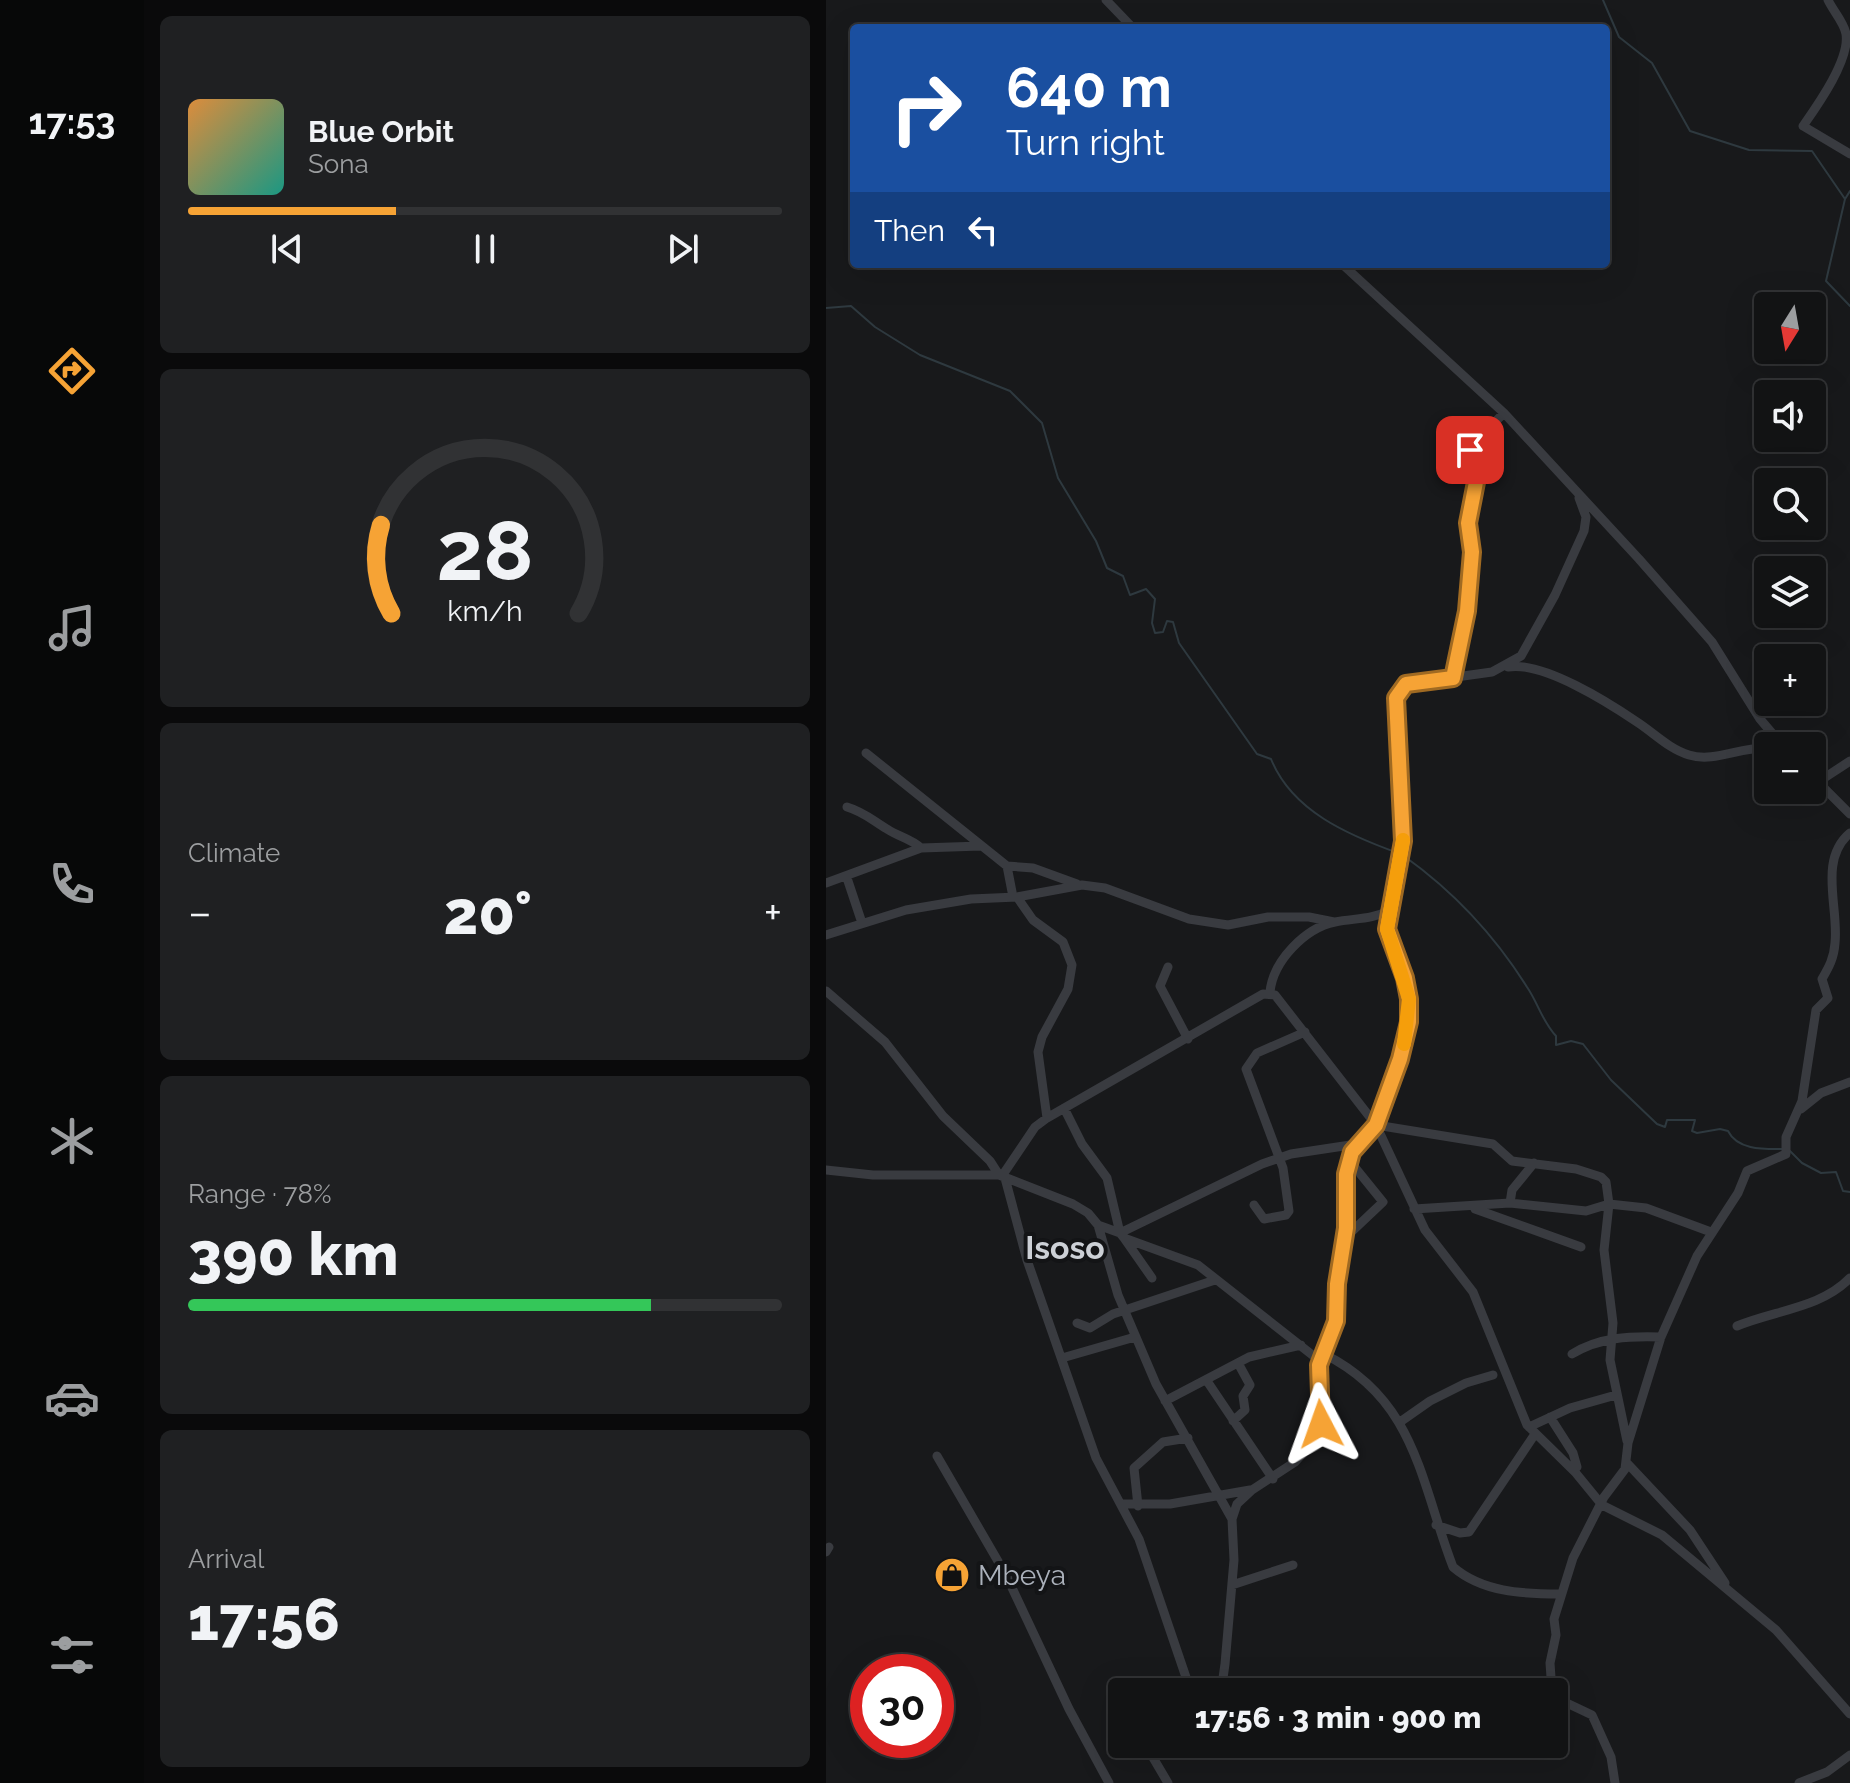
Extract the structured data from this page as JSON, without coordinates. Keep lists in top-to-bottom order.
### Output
{
  "districts": ["Isoso"],
  "places": {
    "shop": ["Mbeya"]
  },
  "north": "bottom",
  "page": {
    "tabs": "17:53",
    "turn": ["640 m", "Turn right"],
    "song": ["Blue Orbit", "Sona"],
    "then": "Then",
    "map_buttons": ["+", "−"],
    "tile": [
      "Climate",
      ["Range · 78%", "390 km"],
      ["Arrival", "17:56"]
    ],
    "heat": ["−", "20°", "+"],
    "limit": "30",
    "trip": "17:56 · 3 min · 900 m",
    "gauge": ["28", "km/h"]
  }
}
